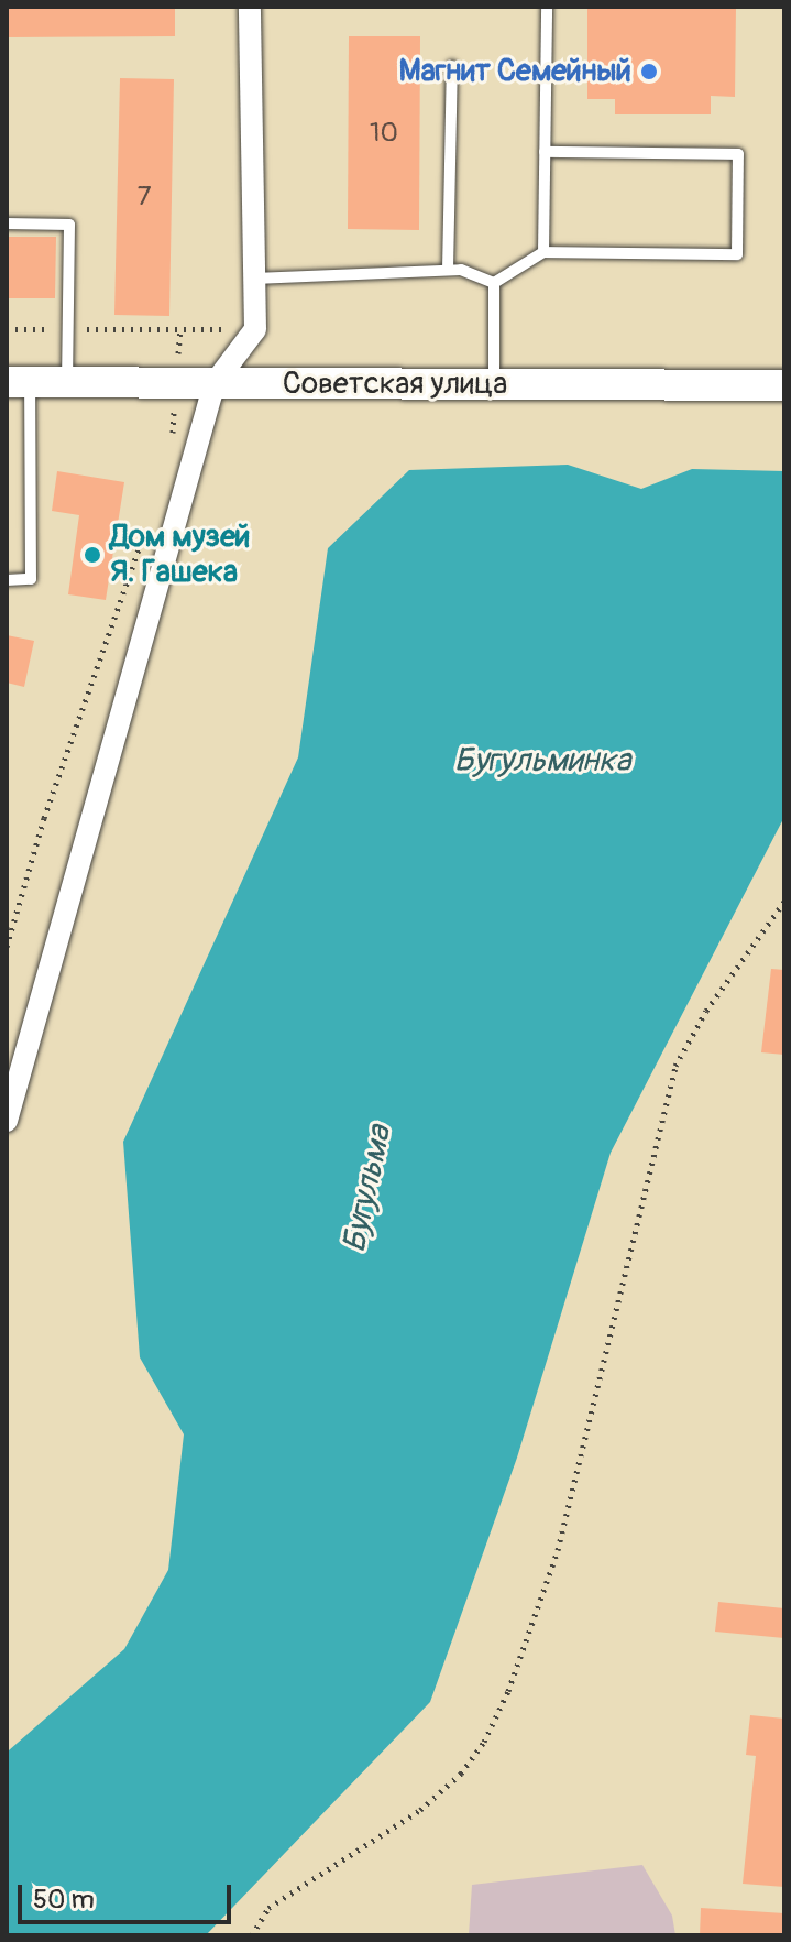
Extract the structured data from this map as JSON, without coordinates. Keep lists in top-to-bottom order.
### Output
{
  "streets": {
    "street": ["Советская улица"]
  },
  "water": ["Бугульминка", "Бугульма"],
  "places": ["Магнит Семейный", "Дом музей Я. Гашека"],
  "house_numbers": ["10", "7"],
  "scale_bar": "50 m"
}
